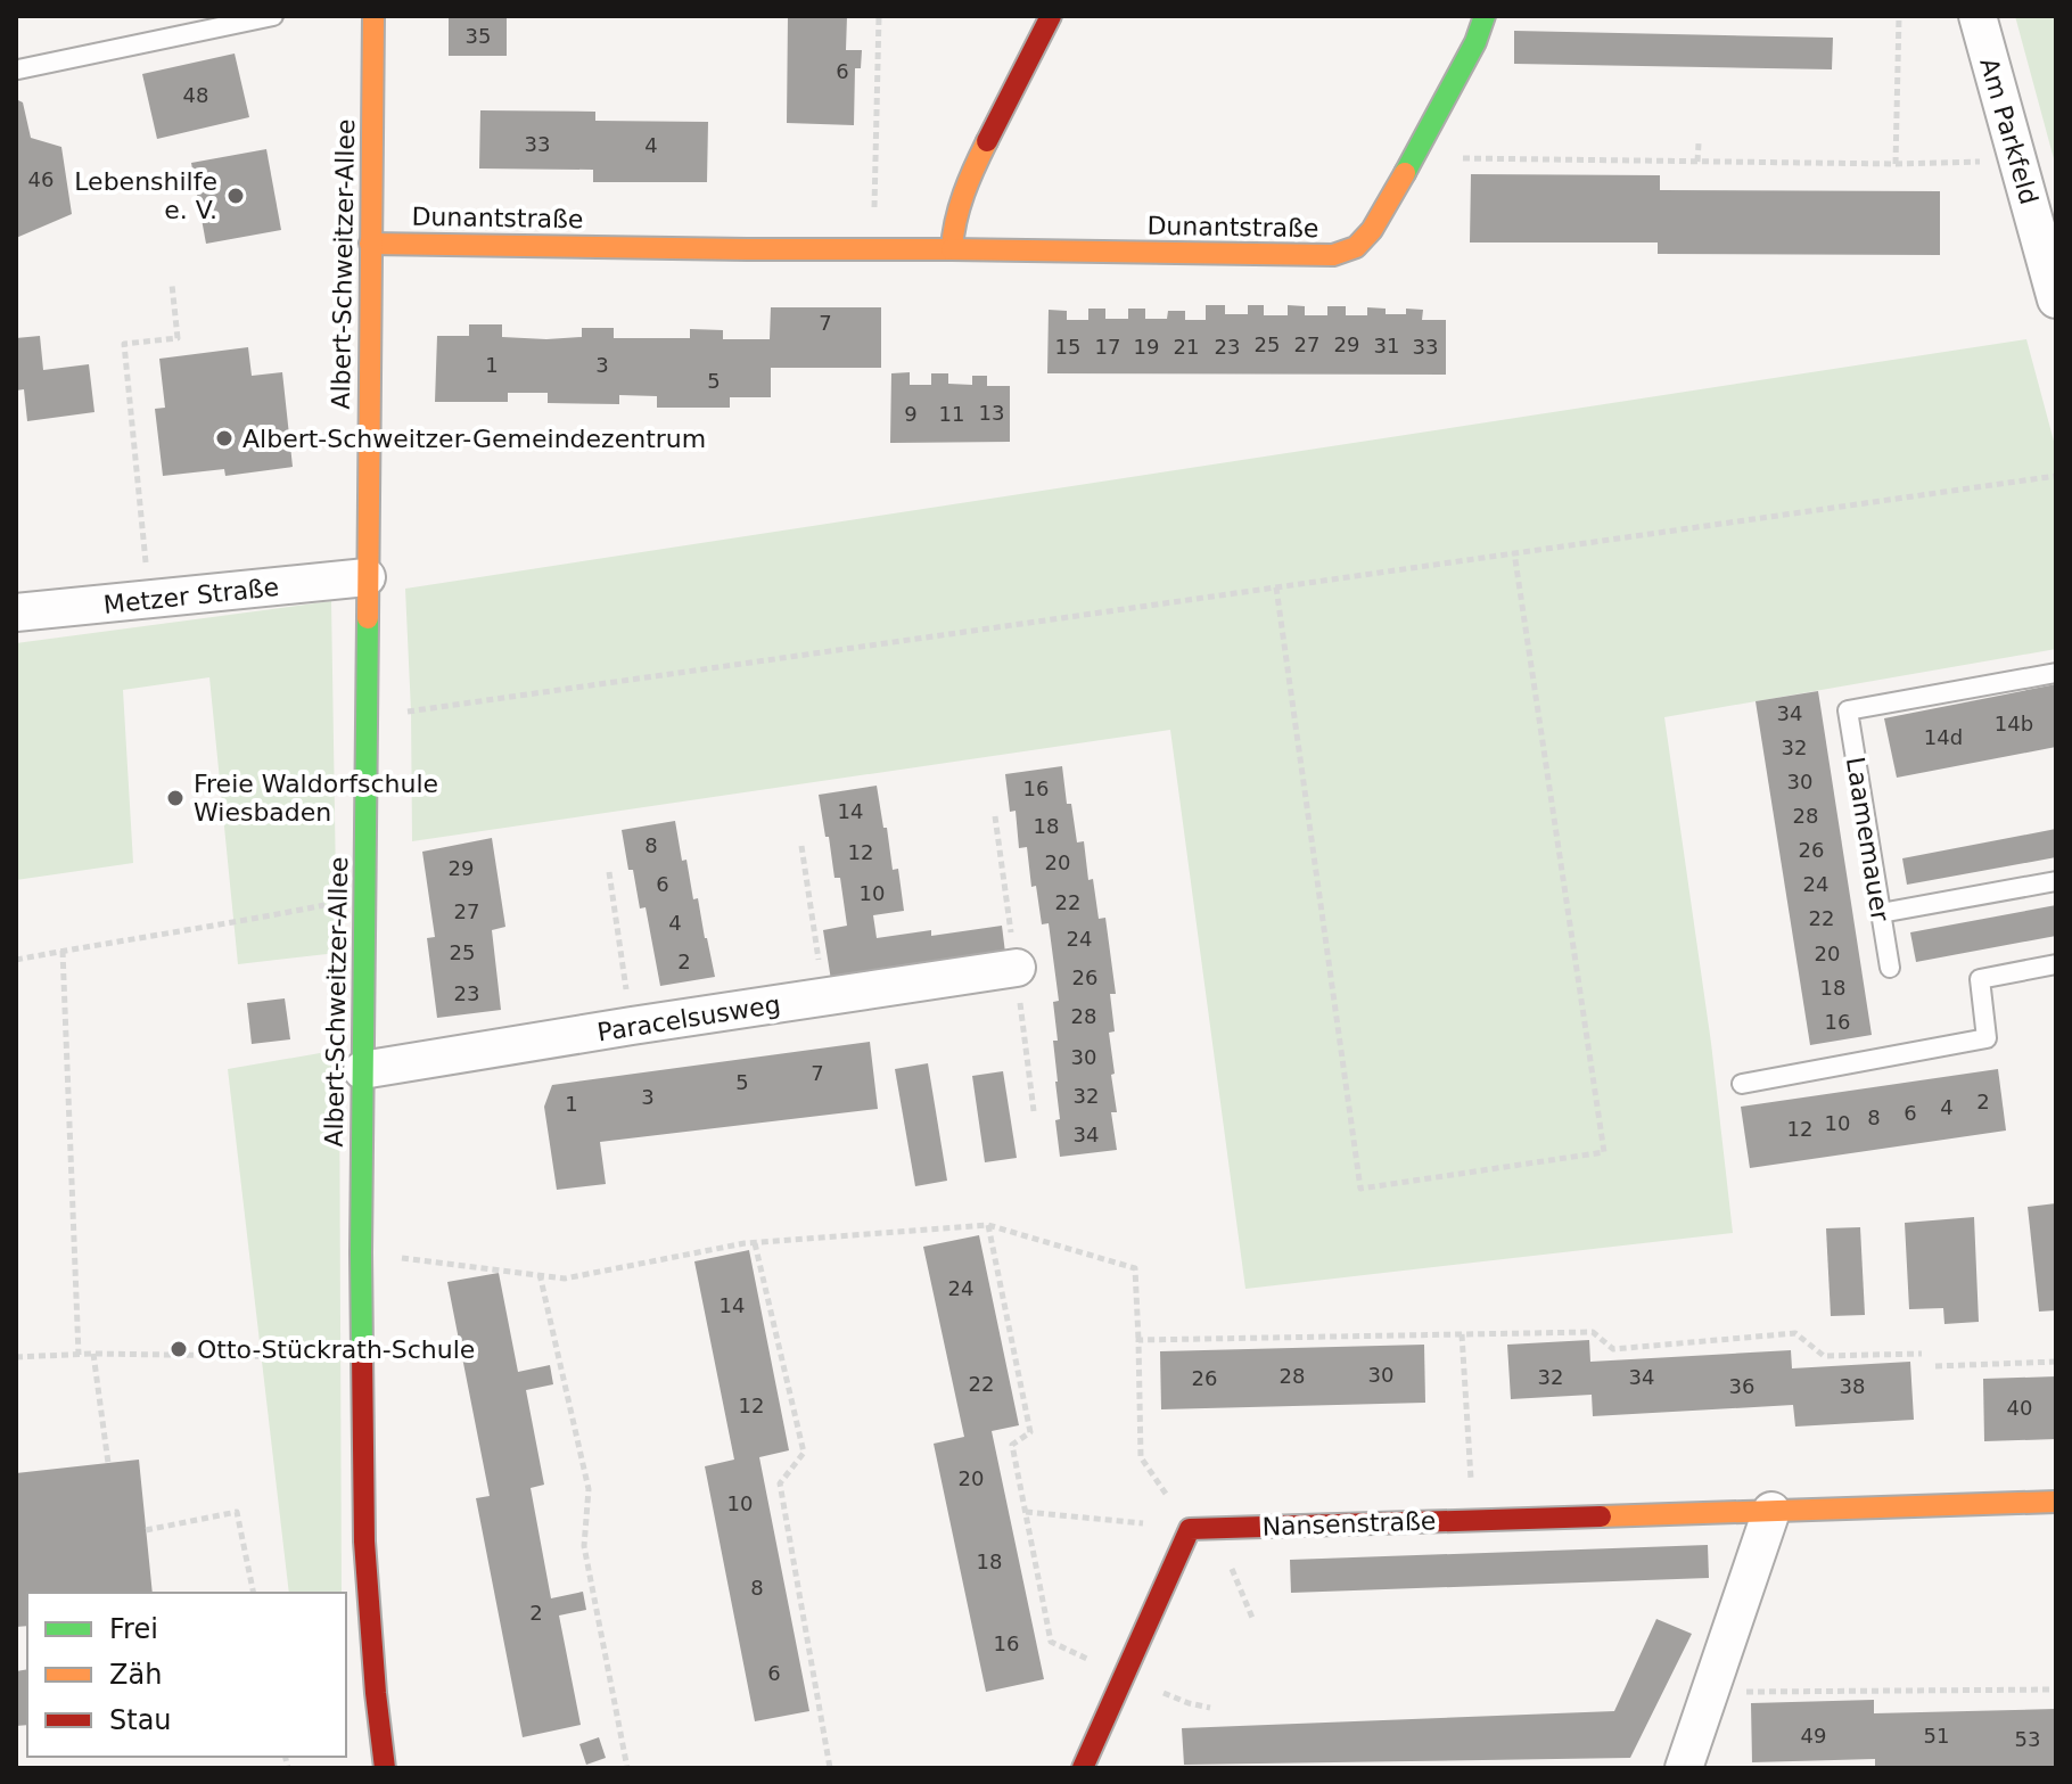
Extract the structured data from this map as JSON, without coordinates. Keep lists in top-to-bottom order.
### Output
{
  "streets": {
    "street": [
      "Am Parkfeld",
      "Dunantstraße",
      "Albert-Schweitzer-Allee",
      "Metzer Straße",
      "Paracelsusweg",
      "Nansenstraße"
    ],
    "lane": ["Laamemauer"]
  },
  "crossings": [
    ["Dunantstraße", "Albert-Schweitzer-Allee"],
    ["Albert-Schweitzer-Allee", "Metzer Straße"],
    ["Albert-Schweitzer-Allee", "Paracelsusweg"]
  ],
  "places": [
    "Lebenshilfe e. V.",
    "Albert-Schweitzer-Gemeindezentrum",
    "Freie Waldorfschule Wiesbaden",
    "Otto-Stückrath-Schule"
  ],
  "house_numbers": [
    "35",
    "6",
    "48",
    "33",
    "4",
    "46",
    "7",
    "25",
    "27",
    "29",
    "31",
    "15",
    "17",
    "19",
    "21",
    "23",
    "33",
    "1",
    "3",
    "5",
    "13",
    "9",
    "11",
    "34",
    "14b",
    "14d",
    "32",
    "30",
    "16",
    "14",
    "28",
    "18",
    "8",
    "26",
    "12",
    "20",
    "29",
    "6",
    "24",
    "10",
    "22",
    "27",
    "22",
    "4",
    "24",
    "25",
    "20",
    "2",
    "26",
    "18",
    "23",
    "28",
    "16",
    "30",
    "7",
    "5",
    "32",
    "3",
    "2",
    "1",
    "4",
    "6",
    "8",
    "10",
    "12",
    "34",
    "24",
    "14",
    "30",
    "28",
    "32",
    "34",
    "26",
    "22",
    "36",
    "38",
    "12",
    "40",
    "20",
    "10",
    "18",
    "8",
    "2",
    "16",
    "6",
    "49",
    "51",
    "53"
  ],
  "legend": ["Frei", "Zäh", "Stau"]
}
